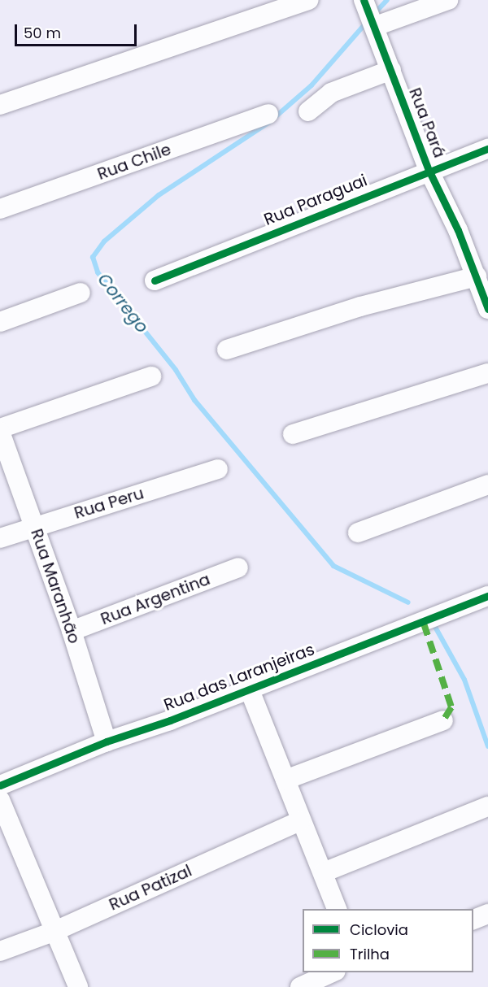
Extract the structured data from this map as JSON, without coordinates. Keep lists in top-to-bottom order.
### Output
{
  "streets": {
    "street": [
      "Rua Pará",
      "Rua Chile",
      "Rua Paraguai",
      "Rua Peru",
      "Rua Maranhão",
      "Rua Argentina",
      "Rua das Laranjeiras",
      "Rua Patizal"
    ]
  },
  "crossings": [
    ["Rua Pará", "Rua Paraguai"],
    ["Rua Peru", "Rua Maranhão"],
    ["Rua Maranhão", "Rua Argentina"],
    ["Rua Maranhão", "Rua das Laranjeiras"]
  ],
  "water": ["Corrego"],
  "legend": ["Ciclovia", "Trilha"],
  "scale_bar": "50 m"
}
